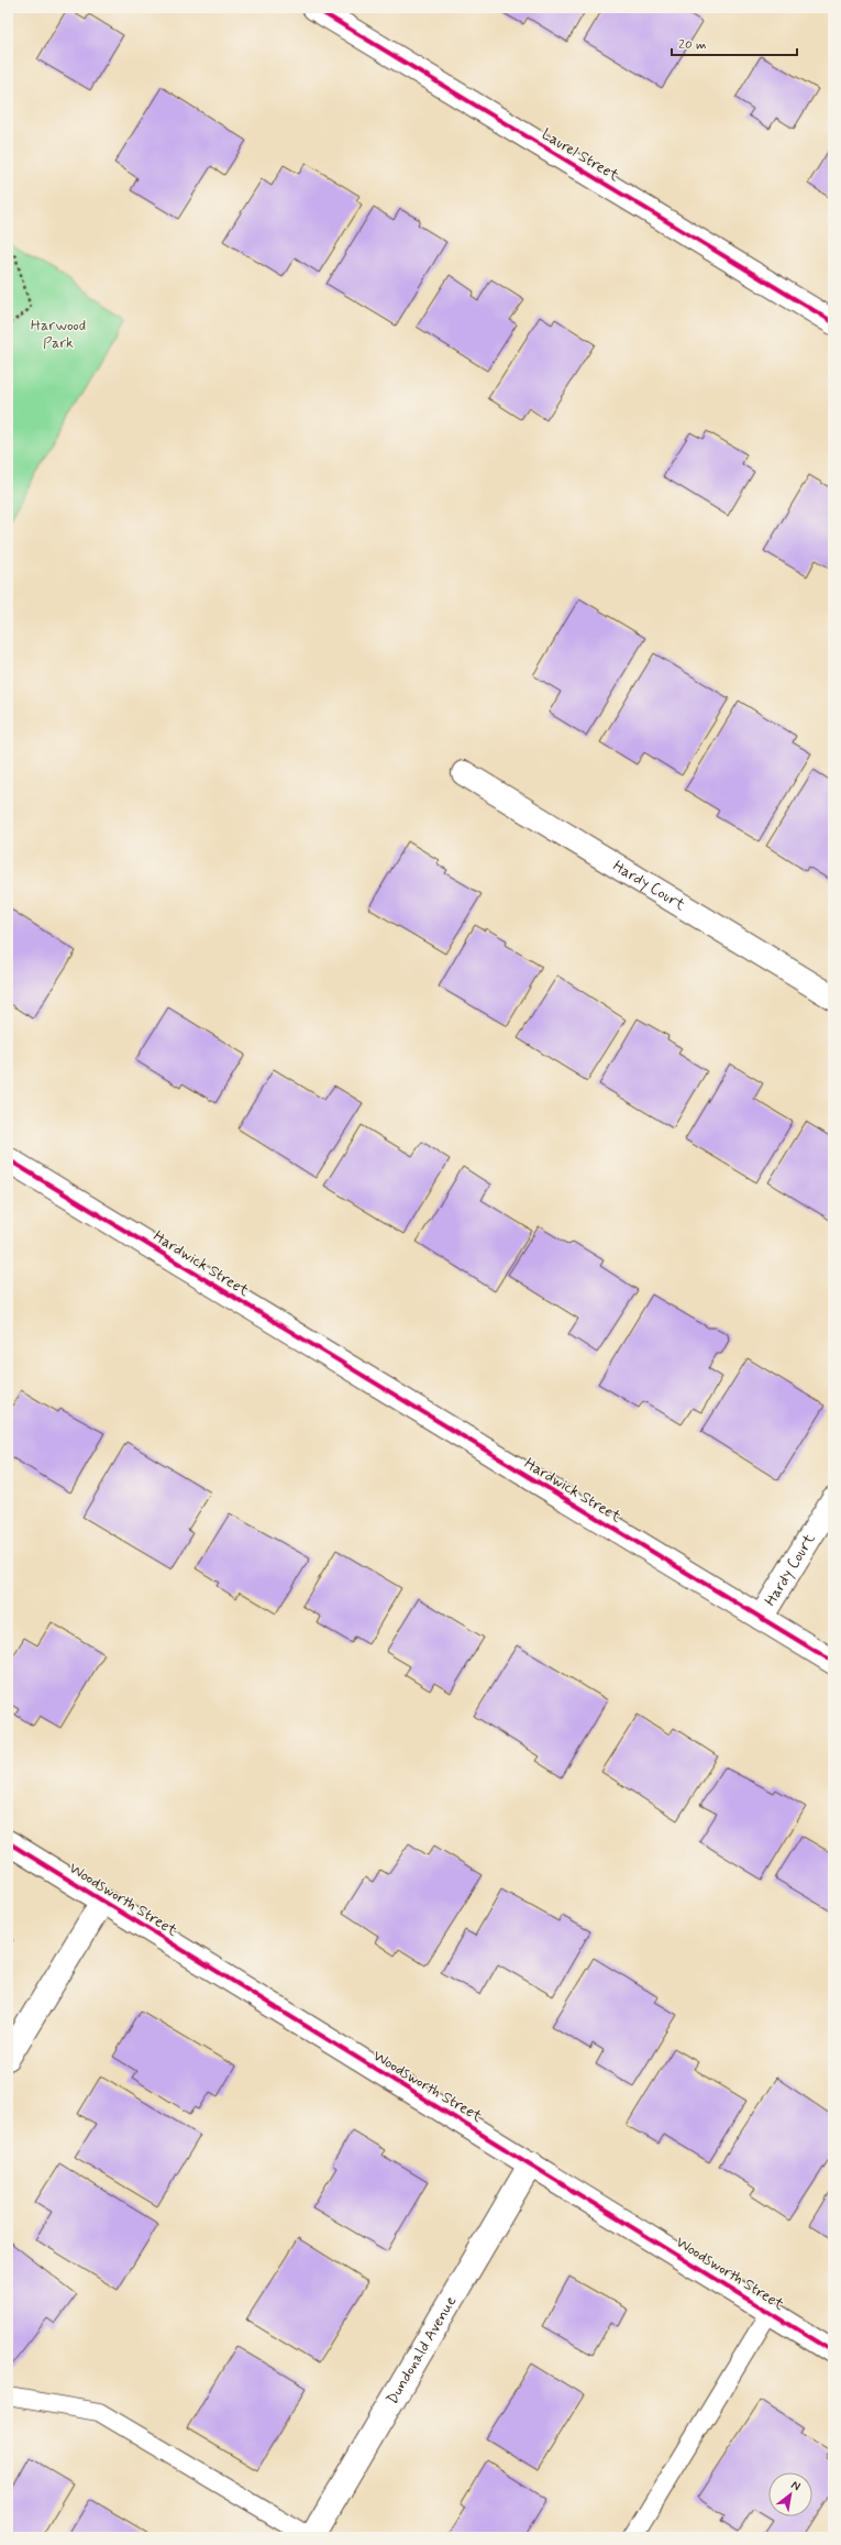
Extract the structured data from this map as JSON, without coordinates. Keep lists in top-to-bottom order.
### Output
{
  "streets": {
    "street": [
      "Laurel Street",
      "Hardy Court",
      "Hardwick Street",
      "Woodsworth Street",
      "Dundonald Avenue"
    ]
  },
  "crossings": [
    ["Hardy Court", "Hardwick Street"],
    ["Woodsworth Street", "Dundonald Avenue"]
  ],
  "parks": ["Harwood Park"],
  "scale_bar": "20 m",
  "north": "top right"
}
